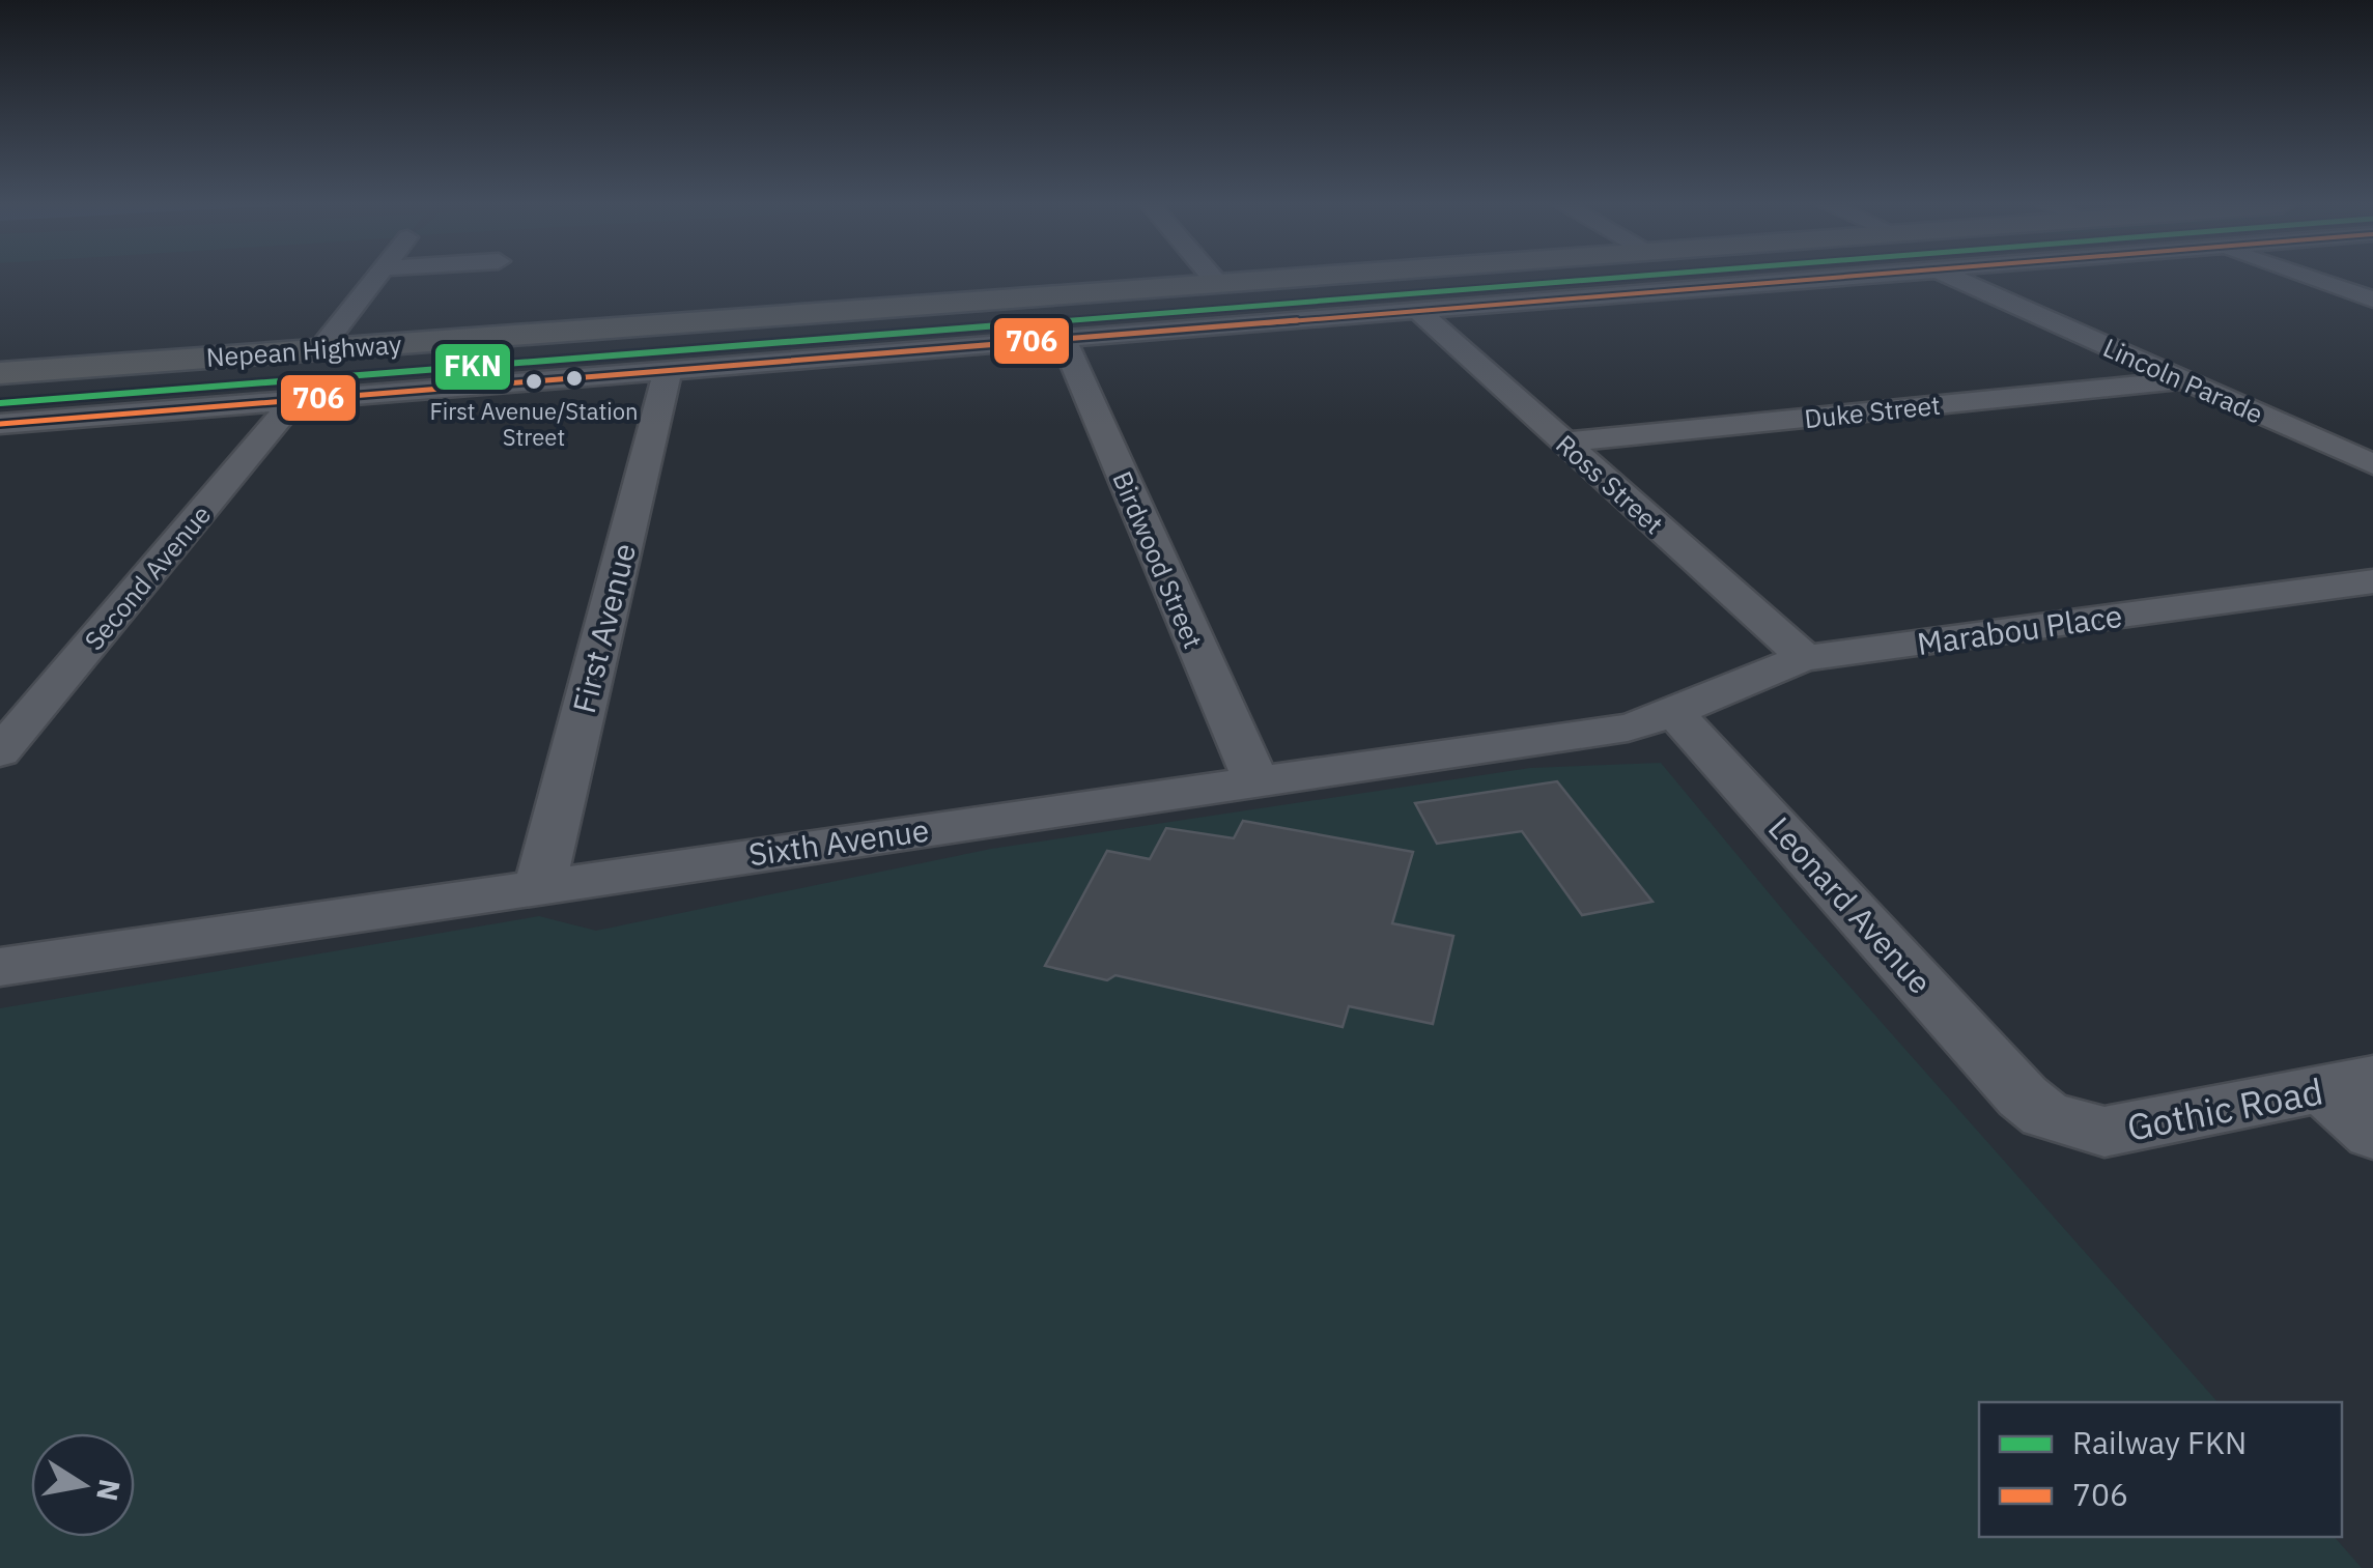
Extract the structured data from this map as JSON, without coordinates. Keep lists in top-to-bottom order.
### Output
{
  "streets": {
    "highway": ["Nepean Highway"],
    "street": [
      "Lincoln Parade",
      "Duke Street",
      "Ross Street",
      "Birdwood Street",
      "Second Avenue",
      "First Avenue",
      "Marabou Place",
      "Sixth Avenue",
      "Leonard Avenue",
      "Gothic Road"
    ]
  },
  "crossings": [
    ["Lincoln Parade", "Duke Street"],
    ["Duke Street", "Ross Street"],
    ["Ross Street", "Marabou Place"],
    ["Birdwood Street", "Sixth Avenue"],
    ["First Avenue", "Sixth Avenue"],
    ["Marabou Place", "Sixth Avenue"],
    ["Marabou Place", "Leonard Avenue"],
    ["Sixth Avenue", "Leonard Avenue"],
    ["Leonard Avenue", "Gothic Road"]
  ],
  "places": ["First Avenue/Station Street"],
  "lines": ["rail line FKN", "transit line 706"],
  "legend": ["Railway FKN", "706"],
  "north": "right"
}
